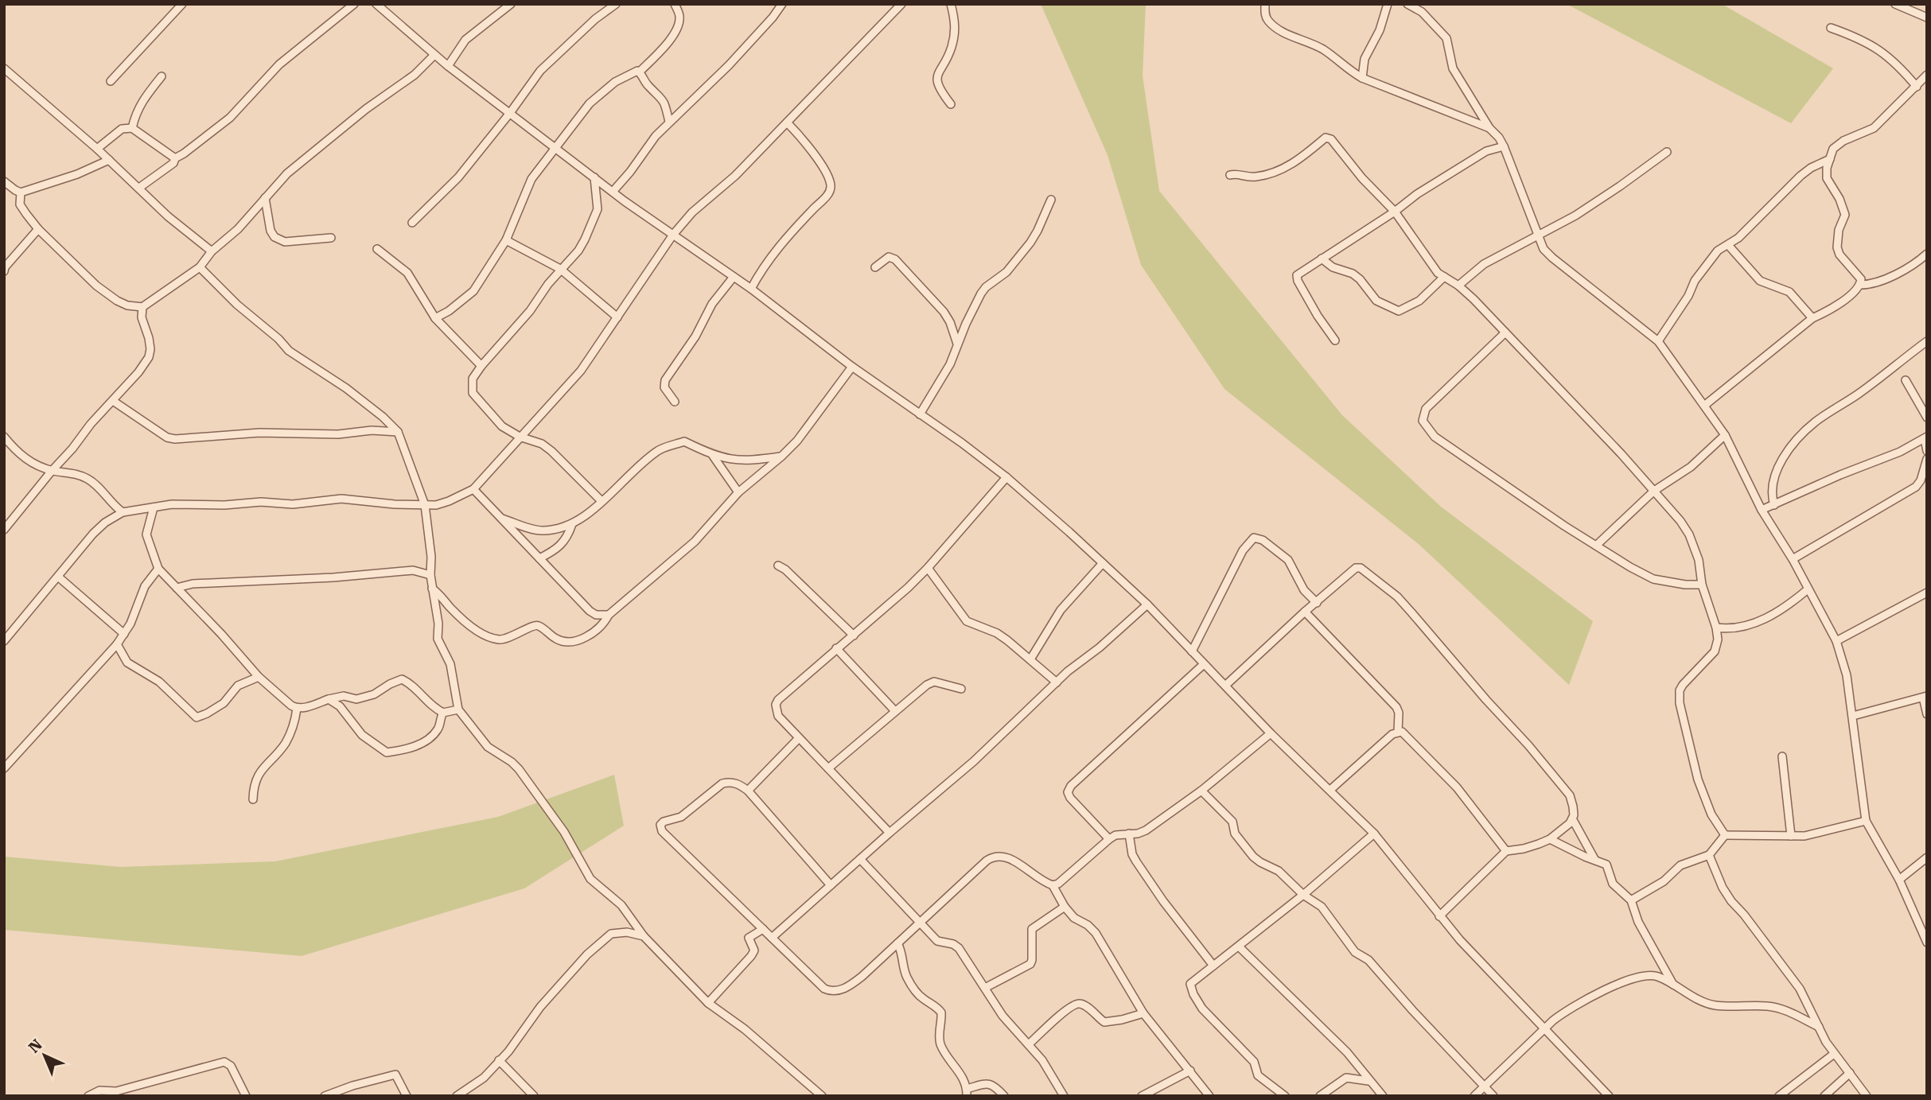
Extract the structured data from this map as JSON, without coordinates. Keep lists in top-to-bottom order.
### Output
{
  "north": "top left"
}
